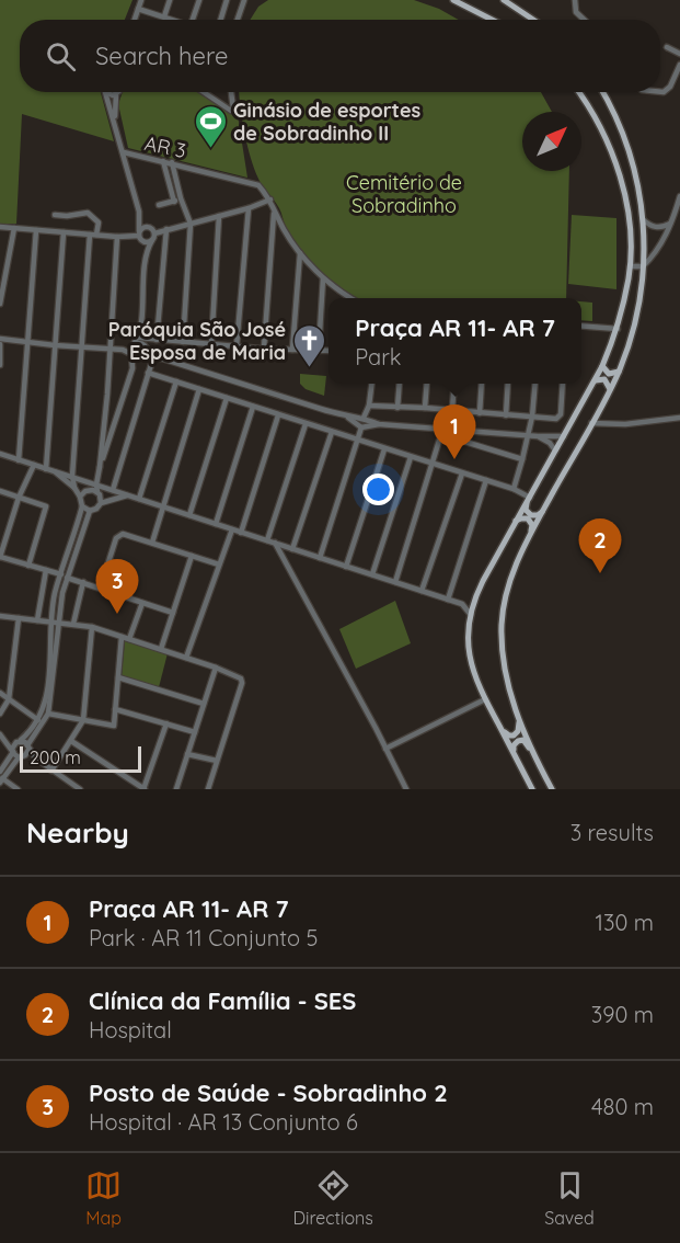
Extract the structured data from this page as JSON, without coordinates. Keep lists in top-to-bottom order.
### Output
{
  "streets": {
    "street": ["AR 3"]
  },
  "parks": ["Cemitério de Sobradinho"],
  "places": {
    "sports": ["Ginásio de esportes de Sobradinho II"],
    "church": ["Paróquia São José Esposa de Maria"]
  },
  "scale_bar": "200 m",
  "north": "top right",
  "page": {
    "search": "Search here",
    "popup": ["Praça AR 11- AR 7", "Park"],
    "pins": ["1", "2", "3"],
    "scale": "200 m",
    "heading": ["Nearby", "3 results"],
    "list": [
      {
        "mark": "1",
        "name": "Praça AR 11- AR 7",
        "note": "Park · AR 11 Conjunto 5",
        "value": "130 m"
      },
      {
        "mark": "2",
        "name": "Clínica da Família - SES",
        "note": "Hospital",
        "value": "390 m"
      },
      {
        "mark": "3",
        "name": "Posto de Saúde - Sobradinho 2",
        "note": "Hospital · AR 13 Conjunto 6",
        "value": "480 m"
      }
    ],
    "nav": ["Map", "Directions", "Saved"]
  }
}
